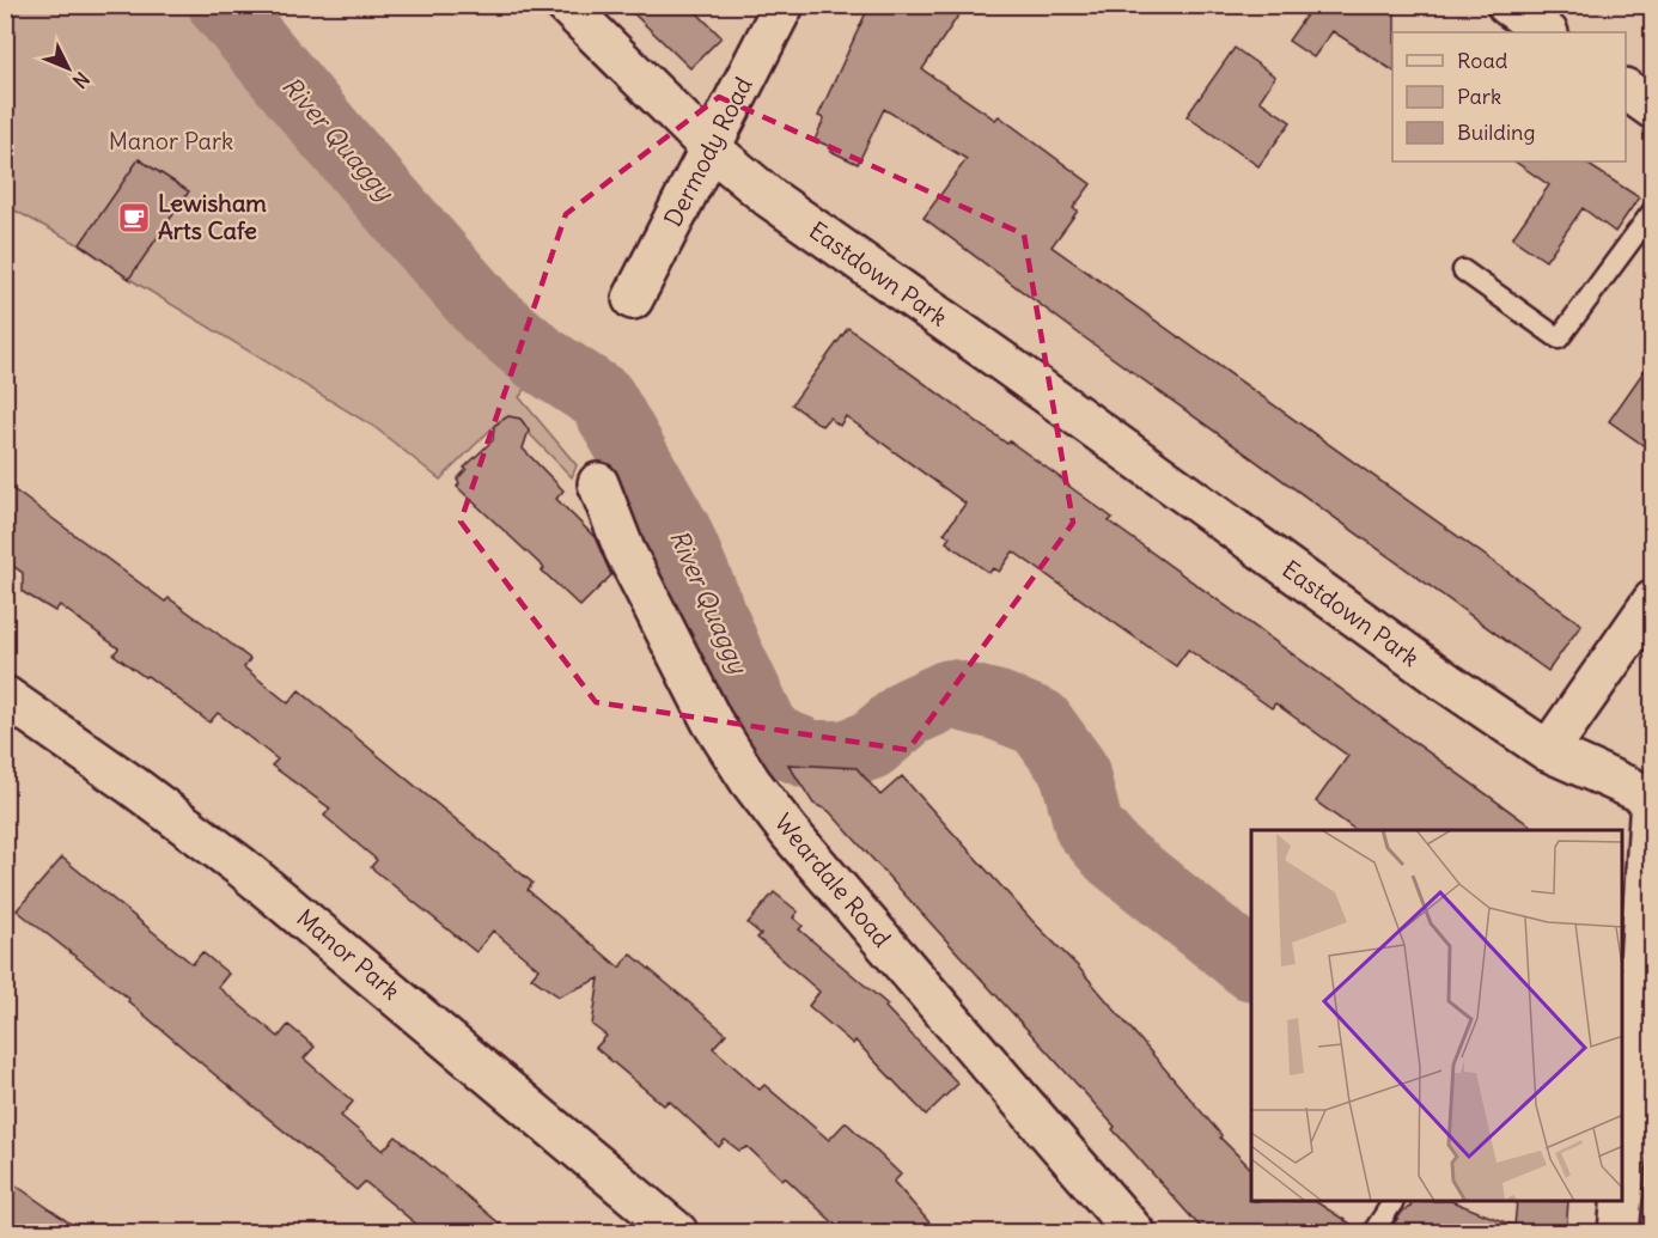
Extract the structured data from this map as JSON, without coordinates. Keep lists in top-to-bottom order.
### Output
{
  "streets": {
    "street": [
      "Dermody Road",
      "Eastdown Park",
      "Weardale Road",
      "Manor Park"
    ]
  },
  "crossings": [
    ["Dermody Road", "Eastdown Park"]
  ],
  "water": ["River Quaggy"],
  "parks": ["Manor Park"],
  "places": {
    "cafe": ["Lewisham Arts Cafe"]
  },
  "legend": ["Road", "Park", "Building"],
  "north": "bottom right"
}
